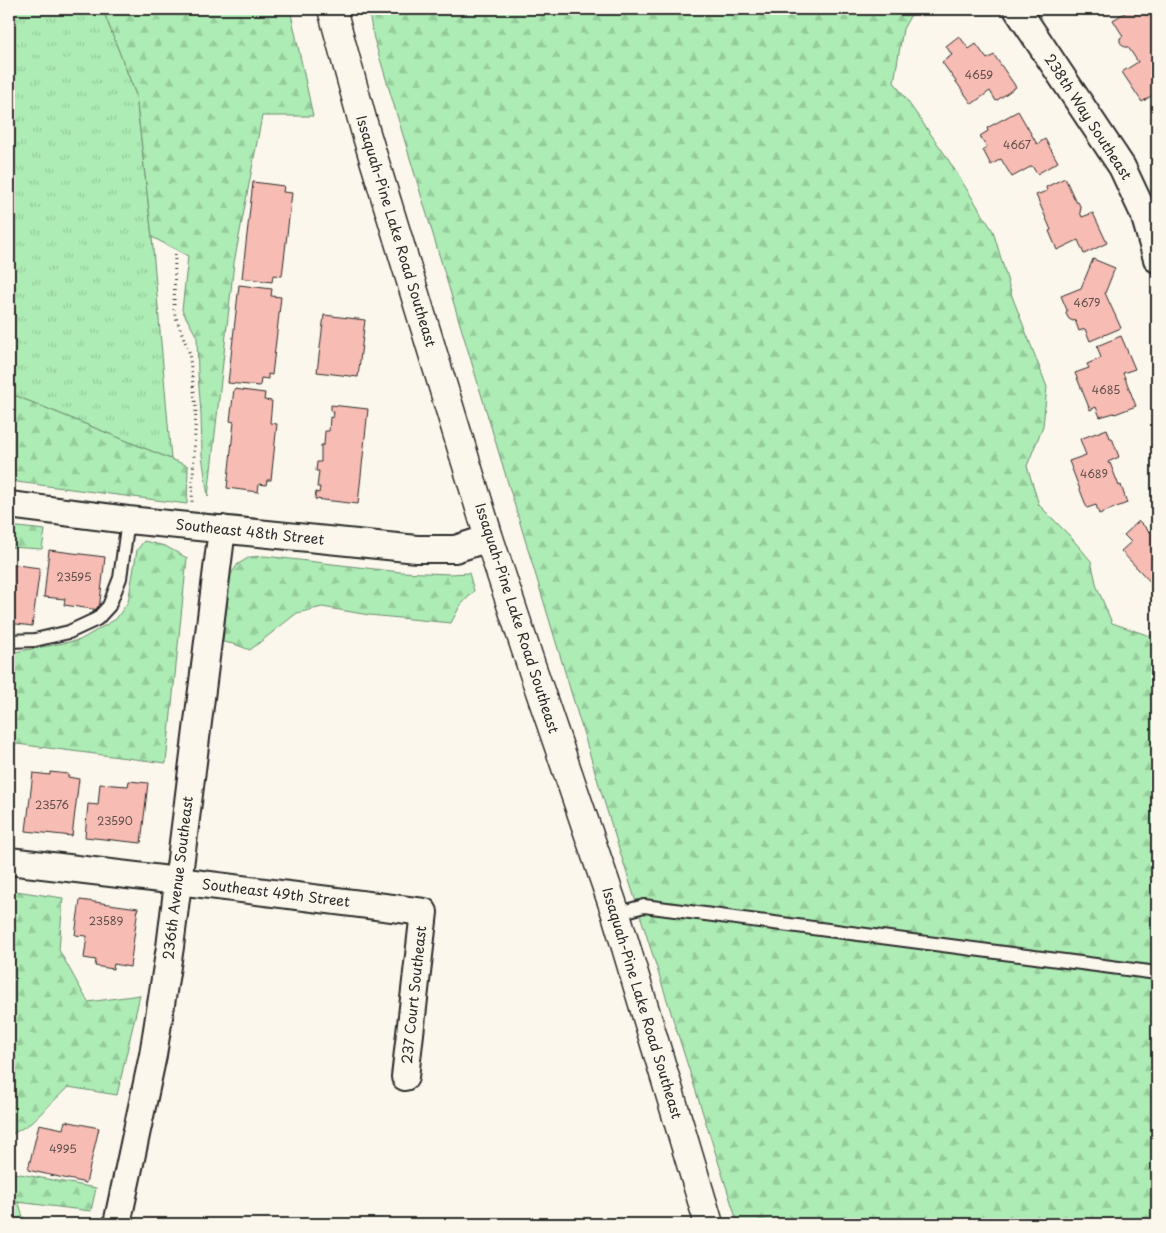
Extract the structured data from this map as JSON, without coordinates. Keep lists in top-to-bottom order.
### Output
{
  "streets": {
    "main road": ["Issaquah-Pine Lake Road Southeast"],
    "street": [
      "238th Way Southeast",
      "Southeast 48th Street",
      "236th Avenue Southeast",
      "Southeast 49th Street",
      "237 Court Southeast"
    ]
  },
  "crossings": [
    ["Issaquah-Pine Lake Road Southeast", "Southeast 48th Street"],
    ["Southeast 48th Street", "236th Avenue Southeast"],
    ["236th Avenue Southeast", "Southeast 49th Street"],
    ["Southeast 49th Street", "237 Court Southeast"]
  ],
  "house_numbers": [
    "4659",
    "4667",
    "4679",
    "4685",
    "4689",
    "23595",
    "23576",
    "23590",
    "23589",
    "4995"
  ]
}
